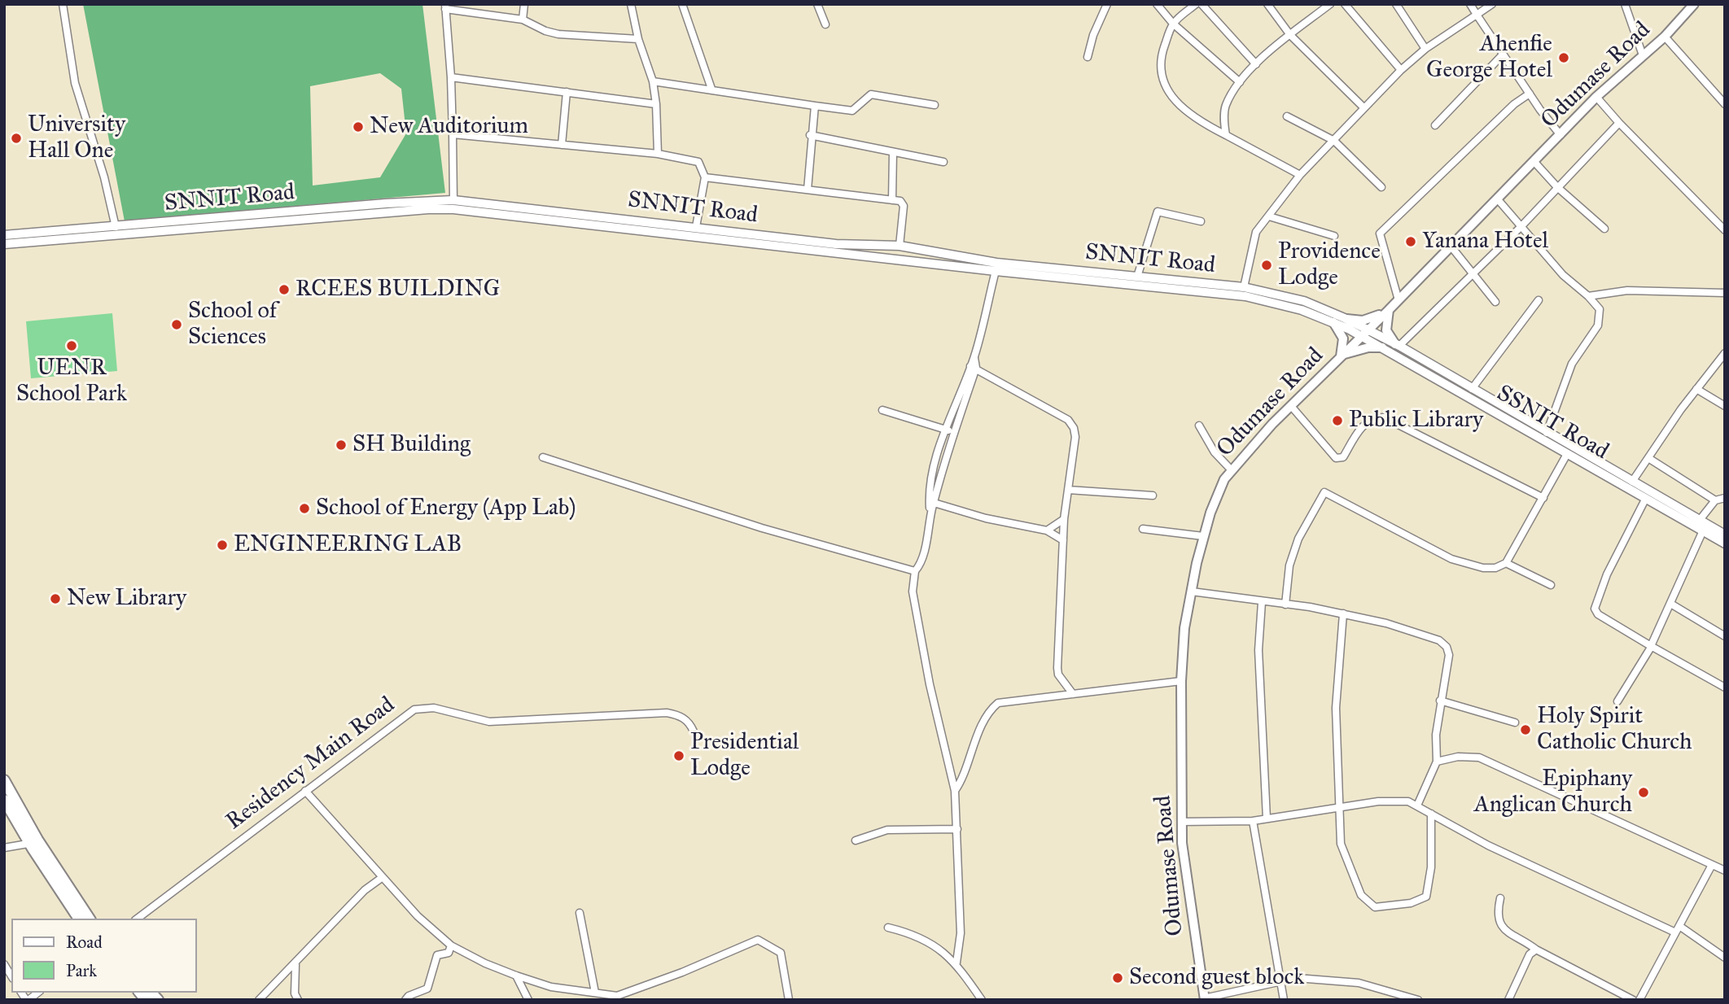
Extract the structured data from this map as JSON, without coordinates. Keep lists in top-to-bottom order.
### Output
{
  "streets": {
    "main road": ["Odumase Road"],
    "street": ["SNNIT Road", "SSNIT Road", "Residency Main Road"]
  },
  "crossings": [
    ["Odumase Road", "SNNIT Road"],
    ["Odumase Road", "SSNIT Road"],
    ["SNNIT Road", "SSNIT Road"]
  ],
  "places": [
    "Ahenfie George Hotel",
    "New Auditorium",
    "University Hall One",
    "Yanana Hotel",
    "Providence Lodge",
    "RCEES BUILDING",
    "School of Sciences",
    "UENR School Park",
    "Public Library",
    "SH Building",
    "School of Energy (App Lab)",
    "ENGINEERING LAB",
    "New Library",
    "Holy Spirit Catholic Church",
    "Presidential Lodge",
    "Epiphany Anglican Church",
    "Second guest block"
  ],
  "legend": ["Road", "Park"]
}
